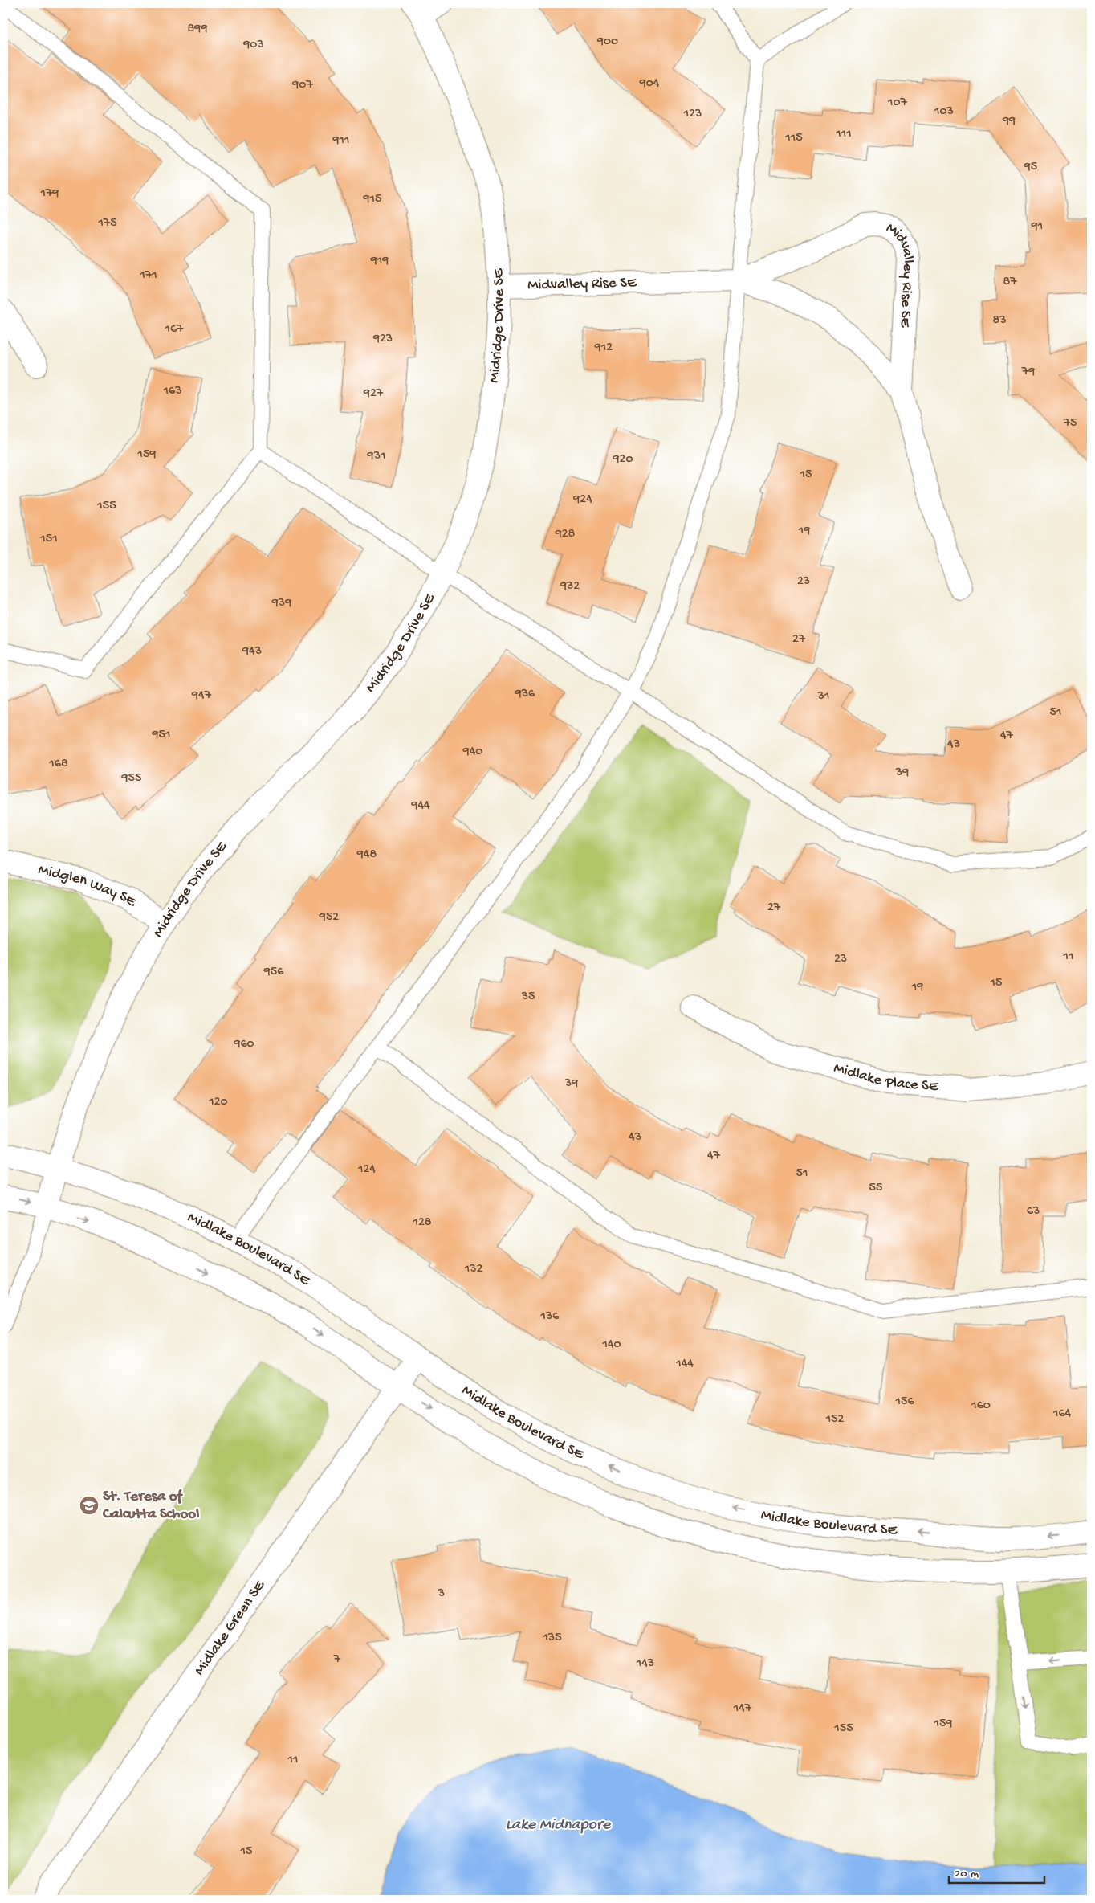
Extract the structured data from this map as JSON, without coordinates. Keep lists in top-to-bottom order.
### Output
{
  "streets": {
    "street": [
      "Midvalley Rise SE",
      "Midridge Drive SE",
      "Midglen Way SE",
      "Midlake Place SE",
      "Midlake Boulevard SE",
      "Midlake Green SE"
    ]
  },
  "crossings": [
    ["Midvalley Rise SE", "Midridge Drive SE"],
    ["Midridge Drive SE", "Midglen Way SE"],
    ["Midridge Drive SE", "Midlake Boulevard SE"],
    ["Midlake Boulevard SE", "Midlake Green SE"]
  ],
  "water": ["Lake Midnapore"],
  "places": {
    "school or university": ["St. Teresa of Calcutta School"]
  },
  "house_numbers": [
    "899",
    "900",
    "903",
    "904",
    "907",
    "107",
    "103",
    "123",
    "99",
    "111",
    "115",
    "911",
    "95",
    "179",
    "915",
    "175",
    "91",
    "919",
    "171",
    "87",
    "83",
    "167",
    "923",
    "912",
    "79",
    "163",
    "927",
    "75",
    "159",
    "931",
    "920",
    "15",
    "924",
    "155",
    "19",
    "928",
    "151",
    "23",
    "932",
    "939",
    "27",
    "943",
    "936",
    "947",
    "31",
    "51",
    "951",
    "47",
    "43",
    "940",
    "168",
    "39",
    "955",
    "944",
    "948",
    "27",
    "952",
    "11",
    "23",
    "956",
    "15",
    "19",
    "35",
    "960",
    "39",
    "120",
    "43",
    "47",
    "124",
    "51",
    "55",
    "63",
    "128",
    "132",
    "136",
    "140",
    "144",
    "156",
    "160",
    "164",
    "152",
    "3",
    "135",
    "7",
    "143",
    "147",
    "159",
    "155",
    "11",
    "15"
  ],
  "scale_bar": "20 m"
}
